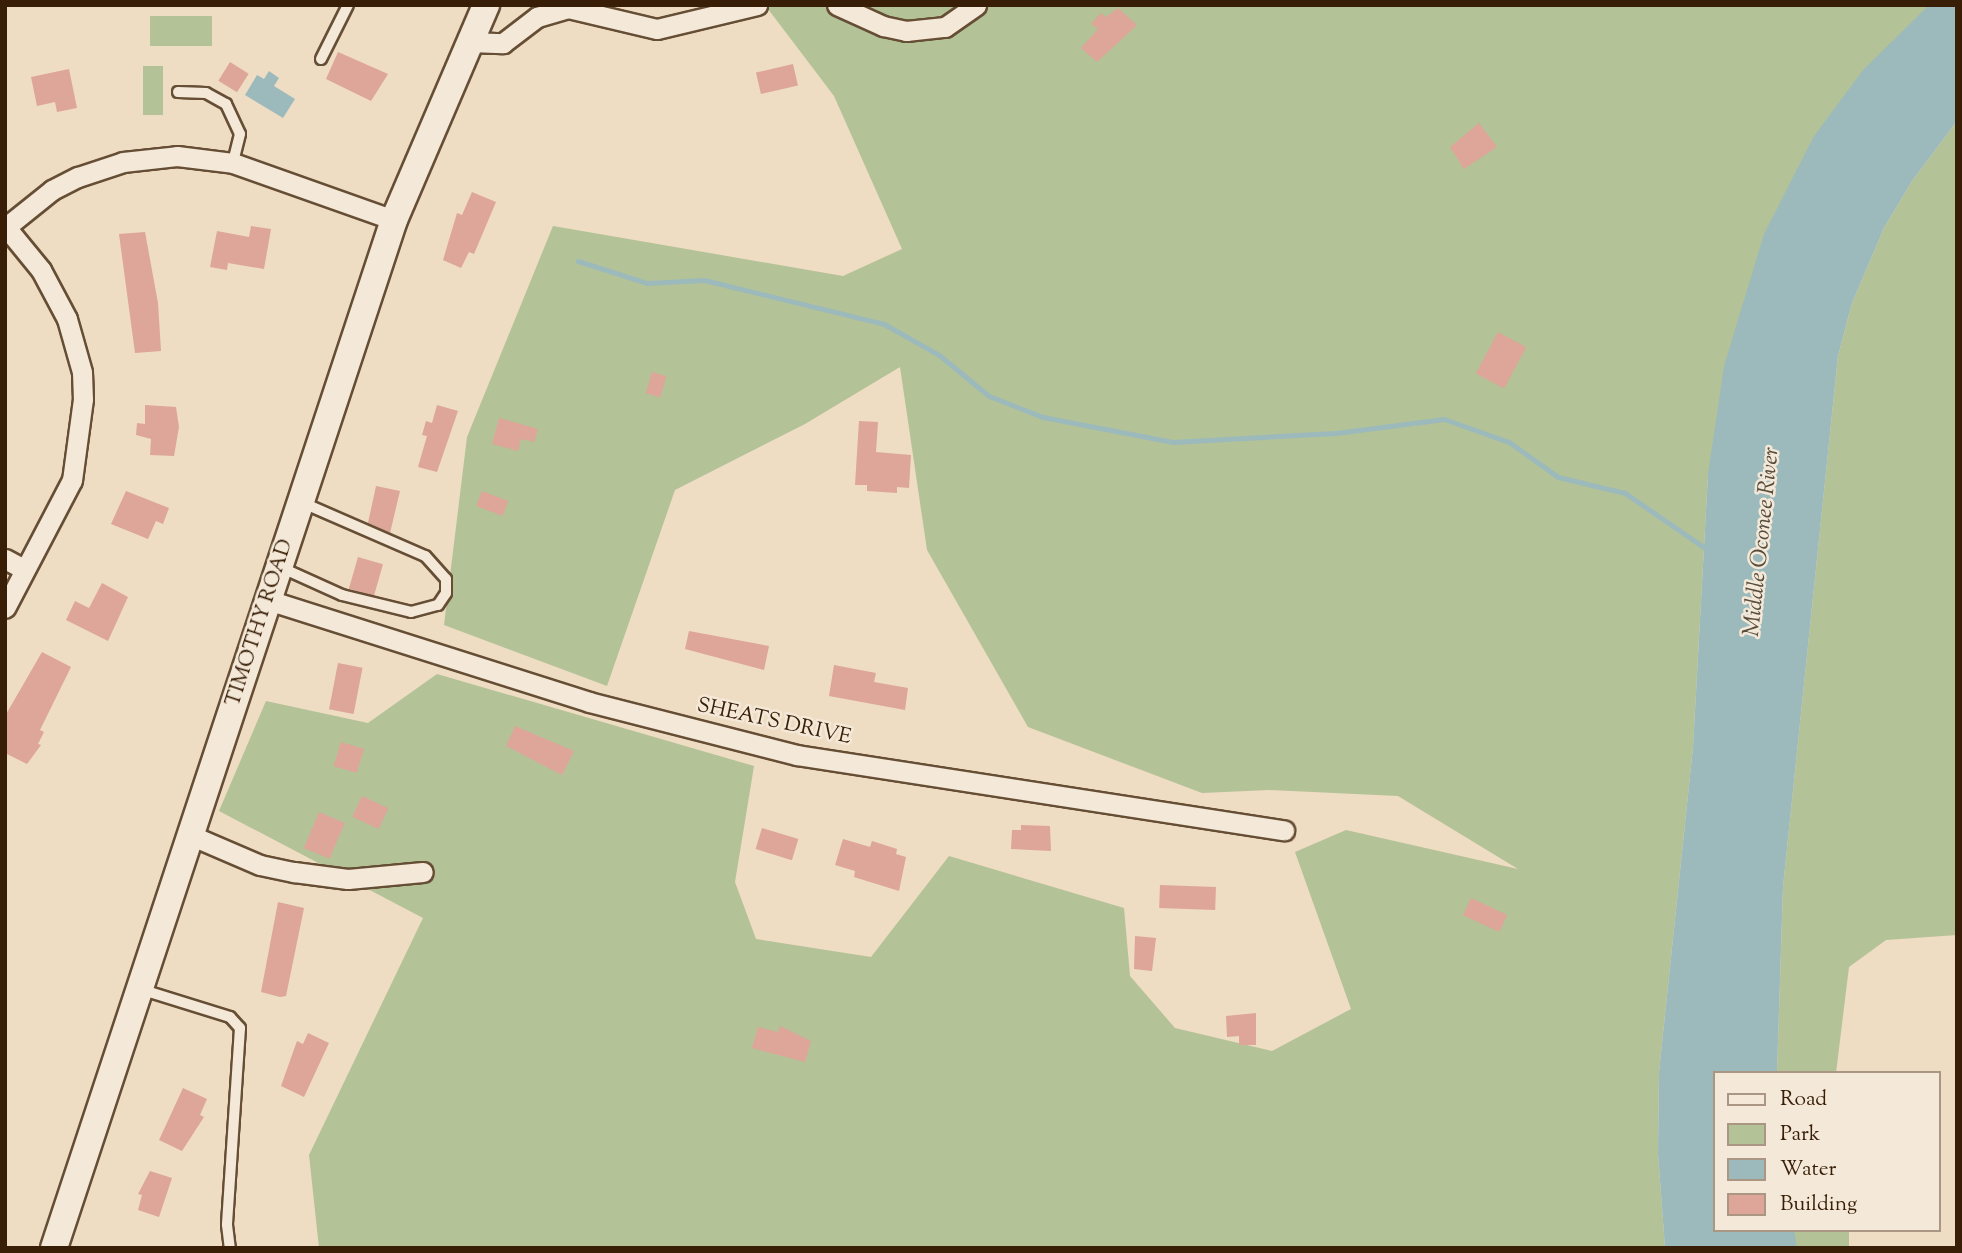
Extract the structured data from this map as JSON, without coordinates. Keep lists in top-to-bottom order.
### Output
{
  "streets": {
    "main road": ["TIMOTHY ROAD"],
    "street": ["SHEATS DRIVE"]
  },
  "crossings": [
    ["TIMOTHY ROAD", "SHEATS DRIVE"]
  ],
  "water": ["Middle Oconee River"],
  "legend": [
    "Road",
    "Park",
    "Water",
    "Building"
  ]
}
